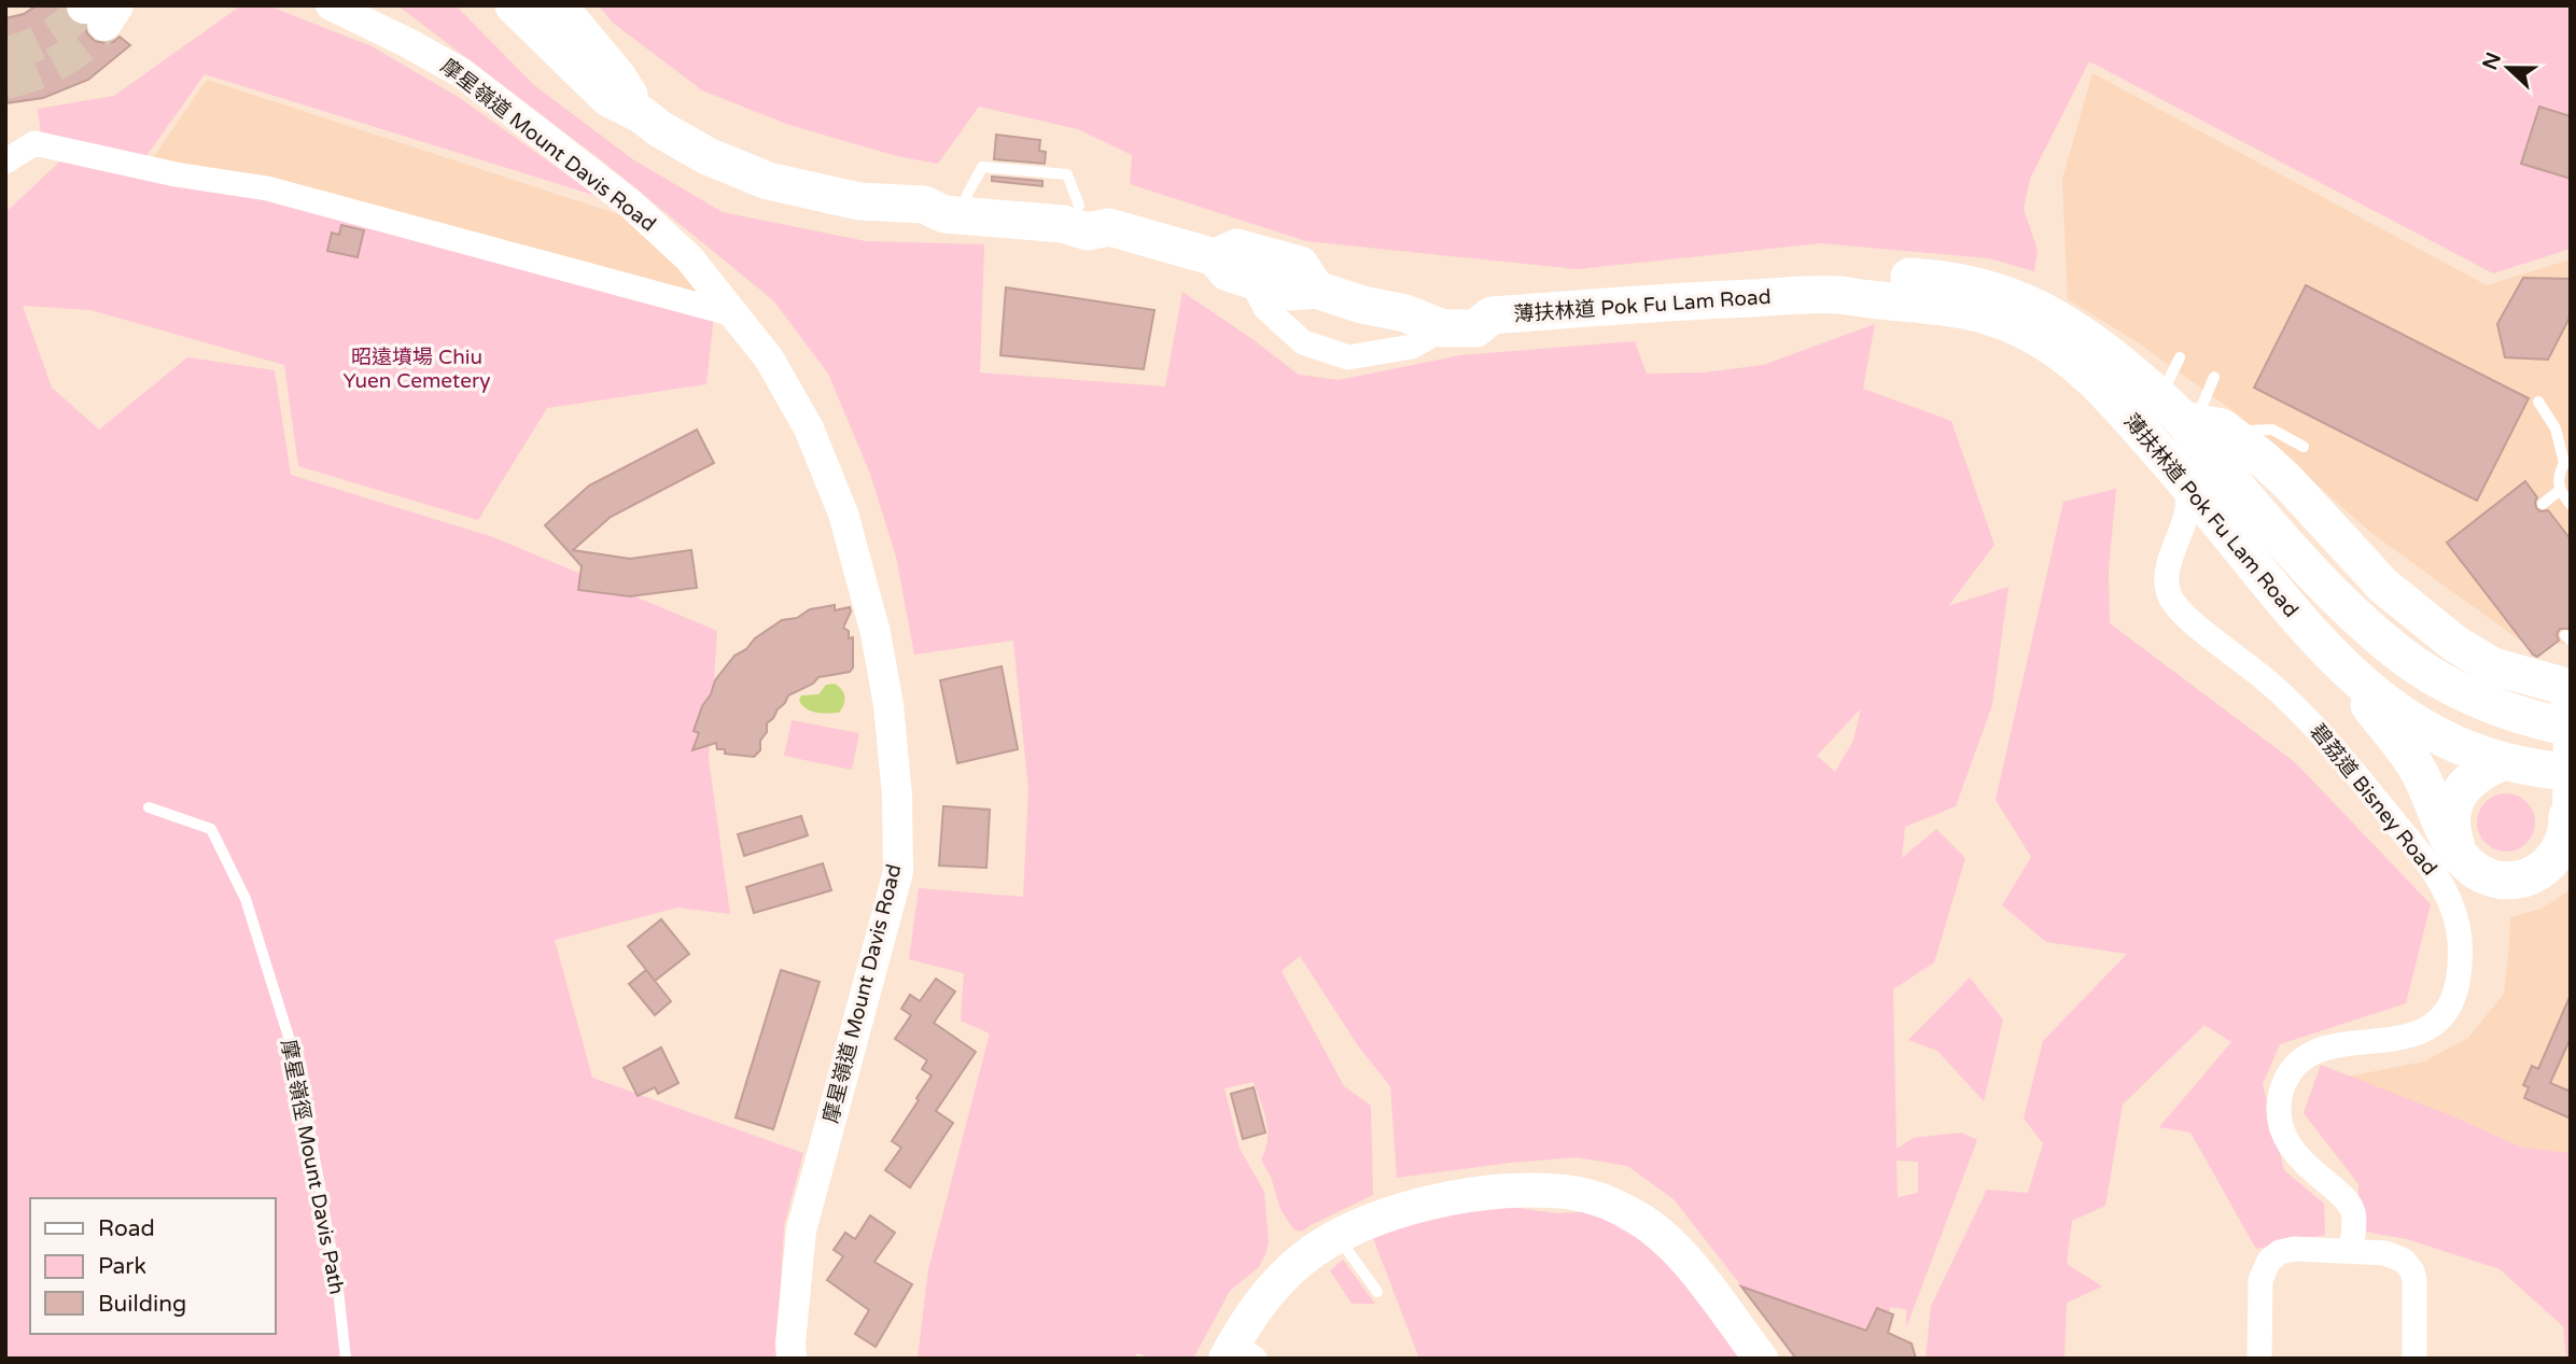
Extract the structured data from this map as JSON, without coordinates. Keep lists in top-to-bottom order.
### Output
{
  "streets": {
    "main road": ["薄扶林道 Pok Fu Lam Road"],
    "street": ["摩星嶺道 Mount Davis Road", "碧荔道 Bisney Road"],
    "lane": ["摩星嶺徑 Mount Davis Path"]
  },
  "crossings": [
    ["薄扶林道 Pok Fu Lam Road", "碧荔道 Bisney Road"]
  ],
  "parks": ["昭遠墳場 Chiu Yuen Cemetery"],
  "legend": ["Road", "Park", "Building"],
  "north": "left"
}
